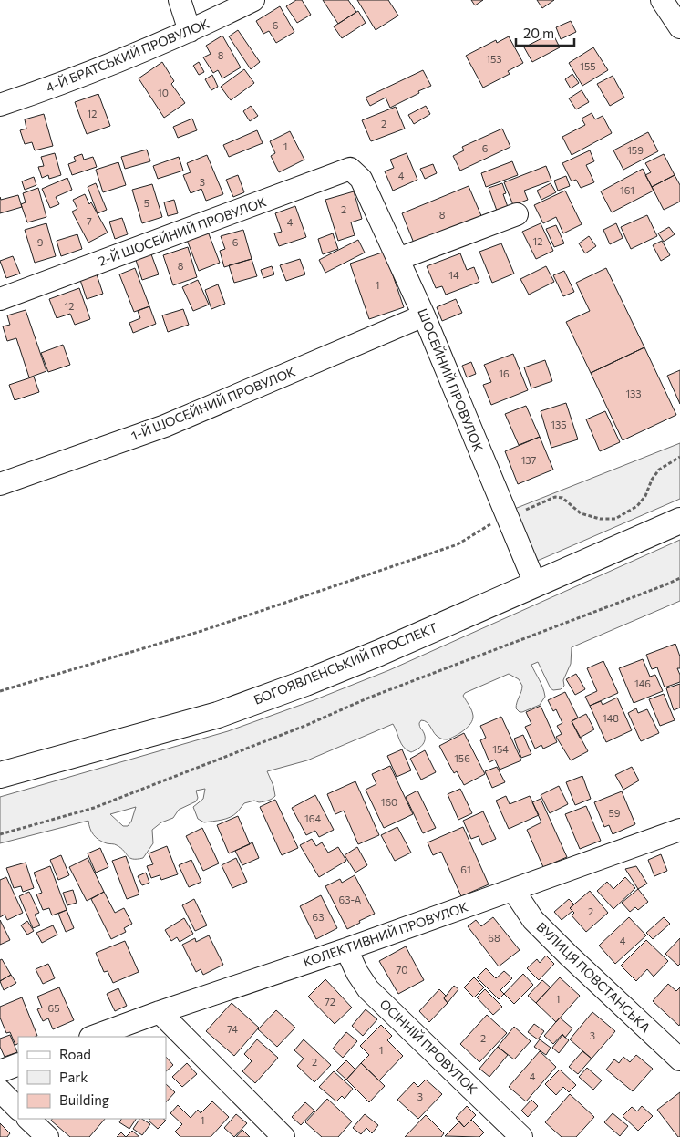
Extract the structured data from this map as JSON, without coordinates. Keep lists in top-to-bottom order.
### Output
{
  "streets": {
    "main road": ["БОГОЯВЛЕНСЬКИЙ ПРОСПЕКТ"],
    "street": [
      "4-Й БРАТСЬКИЙ ПРОВУЛОК",
      "2-Й ШОСЕЙНИЙ ПРОВУЛОК",
      "ШОСЕЙНИЙ ПРОВУЛОК",
      "1-Й ШОСЕЙНИЙ ПРОВУЛОК",
      "КОЛЕКТИВНИЙ ПРОВУЛОК",
      "ВУЛИЦЯ ПОВСТАНСЬКА",
      "ОСІННІЙ ПРОВУЛОК"
    ]
  },
  "crossings": [
    ["2-Й ШОСЕЙНИЙ ПРОВУЛОК", "ШОСЕЙНИЙ ПРОВУЛОК"],
    ["ШОСЕЙНИЙ ПРОВУЛОК", "1-Й ШОСЕЙНИЙ ПРОВУЛОК"],
    ["ШОСЕЙНИЙ ПРОВУЛОК", "БОГОЯВЛЕНСЬКИЙ ПРОСПЕКТ"],
    ["КОЛЕКТИВНИЙ ПРОВУЛОК", "ВУЛИЦЯ ПОВСТАНСЬКА"],
    ["КОЛЕКТИВНИЙ ПРОВУЛОК", "ОСІННІЙ ПРОВУЛОК"]
  ],
  "house_numbers": [
    "6",
    "8",
    "153",
    "155",
    "10",
    "12",
    "2",
    "1",
    "6",
    "159",
    "4",
    "3",
    "161",
    "5",
    "2",
    "8",
    "7",
    "4",
    "12",
    "9",
    "6",
    "8",
    "14",
    "1",
    "12",
    "16",
    "133",
    "135",
    "137",
    "146",
    "148",
    "154",
    "156",
    "160",
    "59",
    "164",
    "61",
    "63-А",
    "2",
    "63",
    "68",
    "4",
    "70",
    "1",
    "72",
    "65",
    "74",
    "3",
    "2",
    "1",
    "2",
    "4",
    "3",
    "1"
  ],
  "legend": ["Road", "Park", "Building"],
  "scale_bar": "20 m"
}
